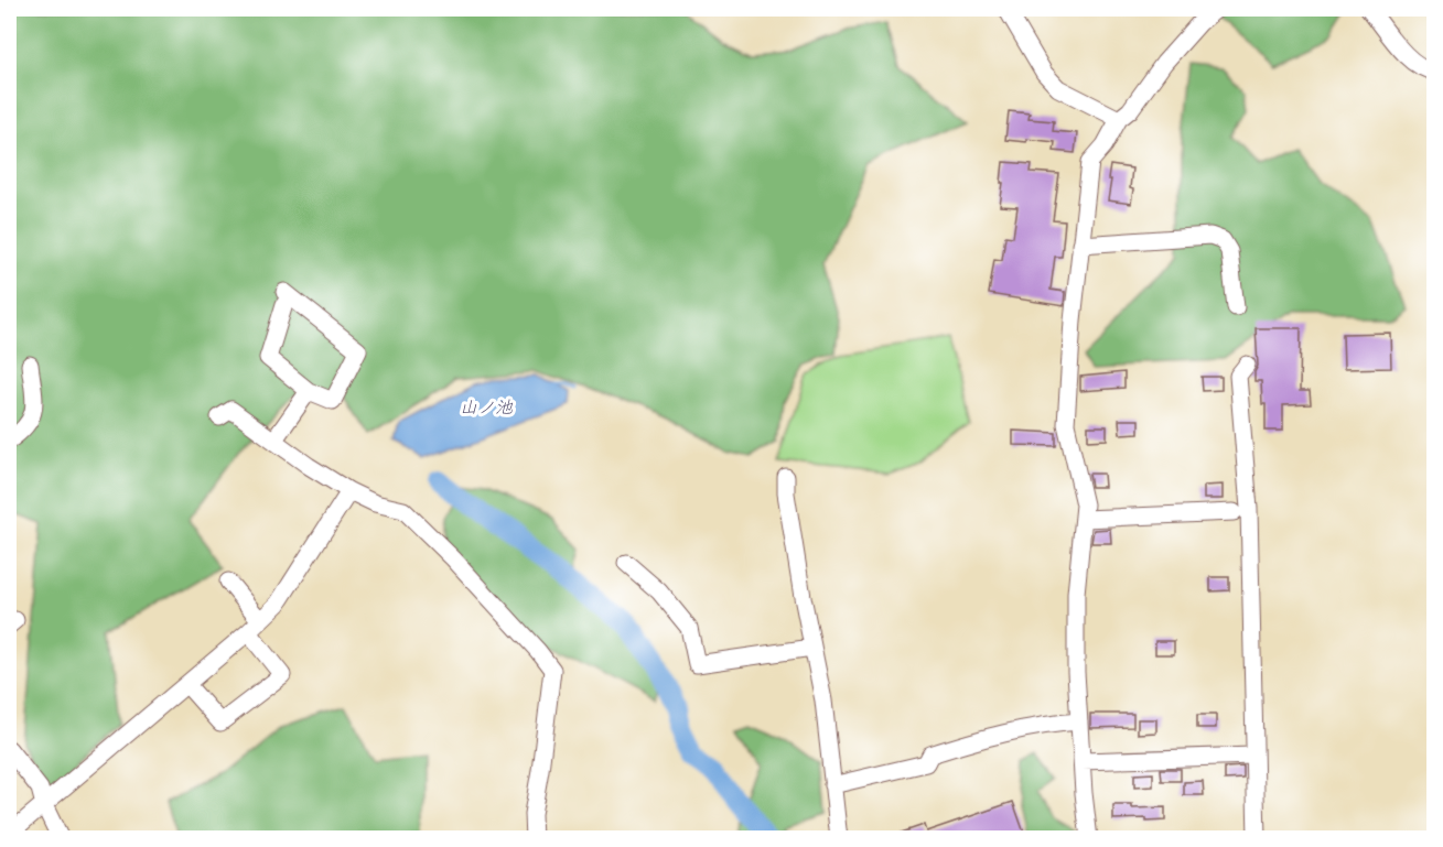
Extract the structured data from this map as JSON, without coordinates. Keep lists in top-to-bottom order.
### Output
{
  "water": ["山ノ池"]
}
